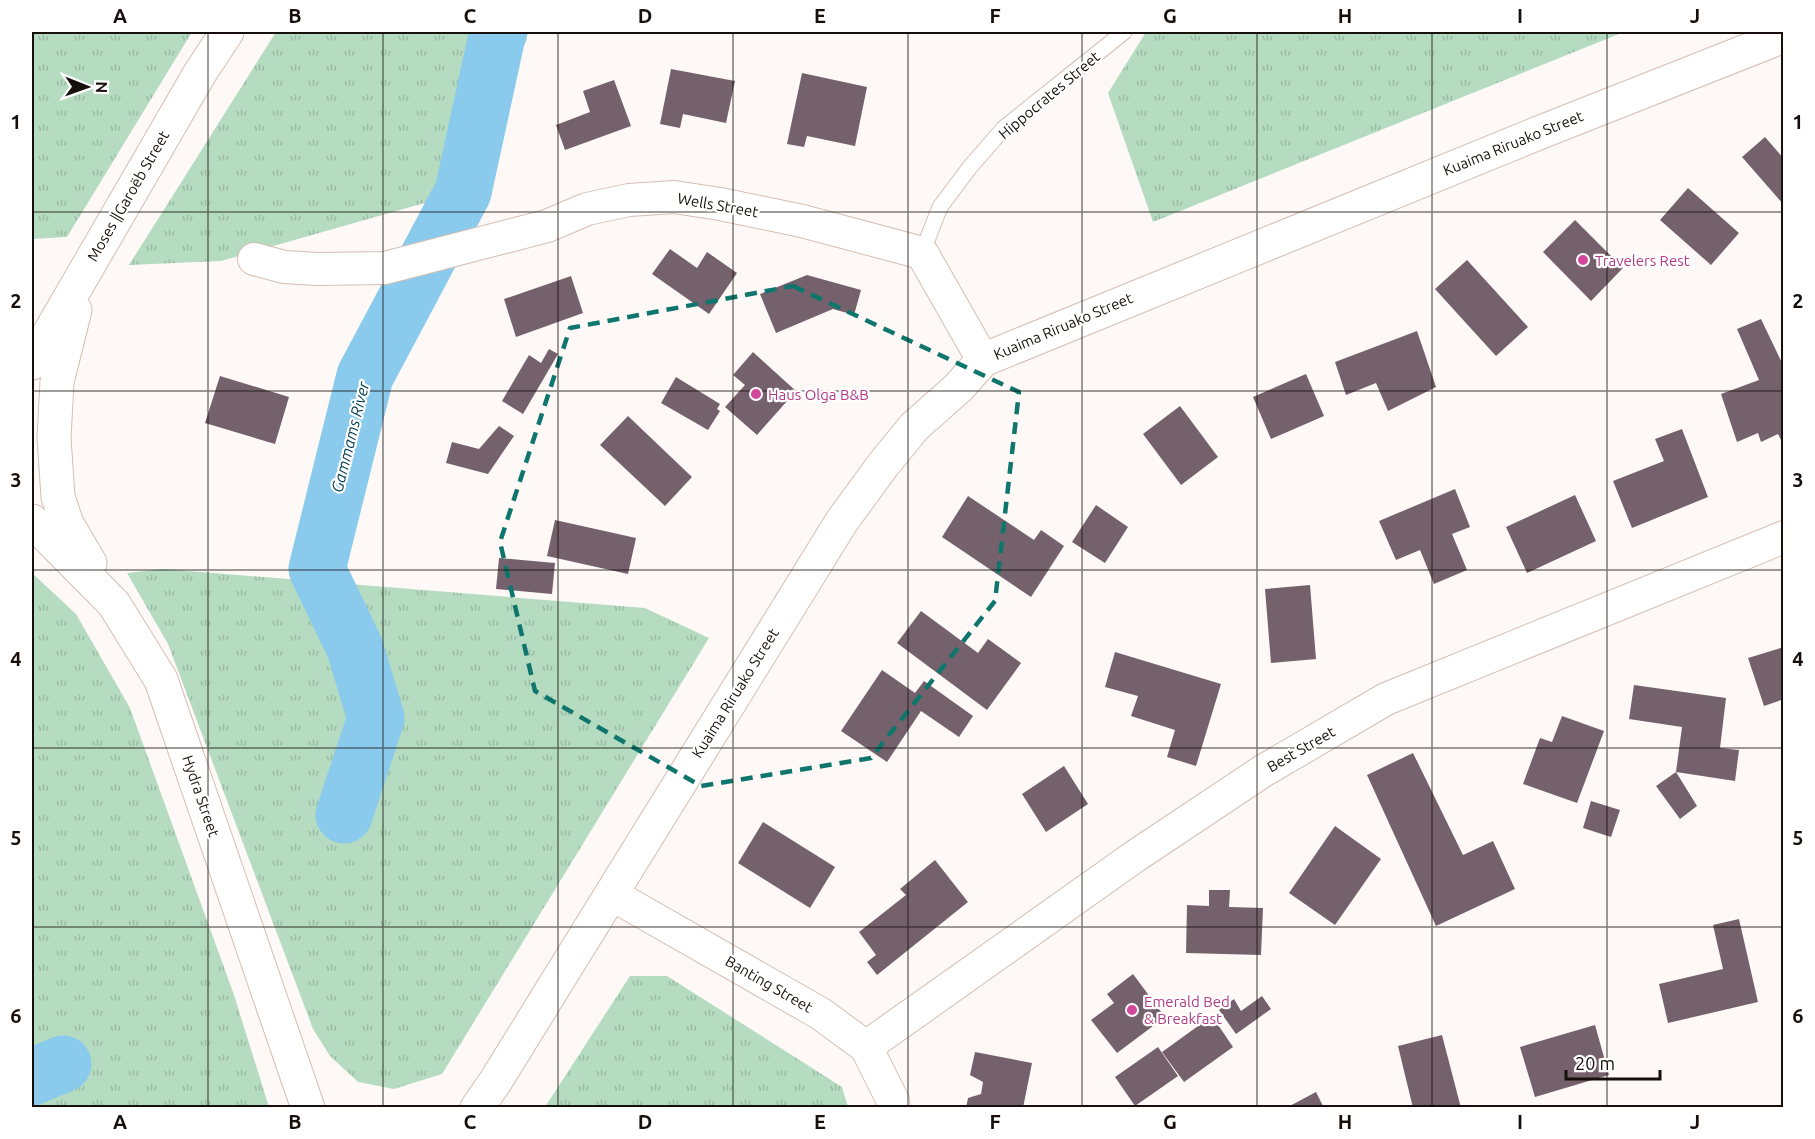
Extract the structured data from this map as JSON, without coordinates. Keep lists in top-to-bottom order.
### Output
{
  "streets": {
    "street": [
      "Kuaima Riruako Street",
      "Moses ǁGaroëb Street",
      "Wells Street",
      "Best Street",
      "Hydra Street",
      "Banting Street"
    ],
    "lane": ["Hippocrates Street"]
  },
  "crossings": [
    ["Hippocrates Street", "Wells Street"],
    ["Kuaima Riruako Street", "Banting Street"],
    ["Best Street", "Banting Street"]
  ],
  "water": ["Gammams River"],
  "places": ["Travelers Rest", "Haus Olga B&B", "Emerald Bed & Breakfast"],
  "scale_bar": "20 m",
  "north": "right",
  "grid": {
    "columns": [
      "A",
      "B",
      "C",
      "D",
      "E",
      "F",
      "G",
      "H",
      "I",
      "J"
    ],
    "rows": [
      "1",
      "2",
      "3",
      "4",
      "5",
      "6"
    ]
  }
}
